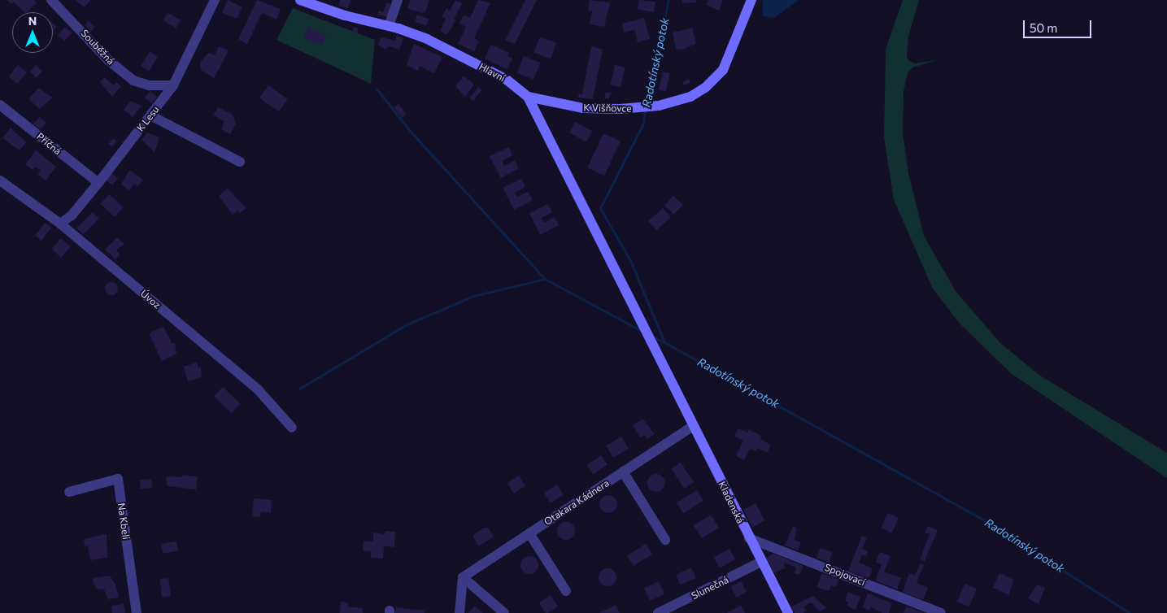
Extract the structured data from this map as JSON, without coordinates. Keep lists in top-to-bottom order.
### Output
{
  "streets": {
    "main road": ["Hlavní", "K Višňovce", "Kladenská"],
    "street": [
      "Souběžná",
      "K Lesu",
      "Příčná",
      "Úvoz",
      "Otakara Kádnera",
      "Na Kbeli",
      "Spojovací",
      "Slunečná"
    ]
  },
  "crossings": [
    ["Souběžná", "K Lesu"],
    ["Hlavní", "K Višňovce"],
    ["Hlavní", "Kladenská"],
    ["K Lesu", "Příčná"],
    ["K Lesu", "Úvoz"],
    ["Otakara Kádnera", "Kladenská"],
    ["Kladenská", "Spojovací"],
    ["Kladenská", "Slunečná"]
  ],
  "water": ["Radotínský potok"],
  "scale_bar": "50 m",
  "north": "top"
}
